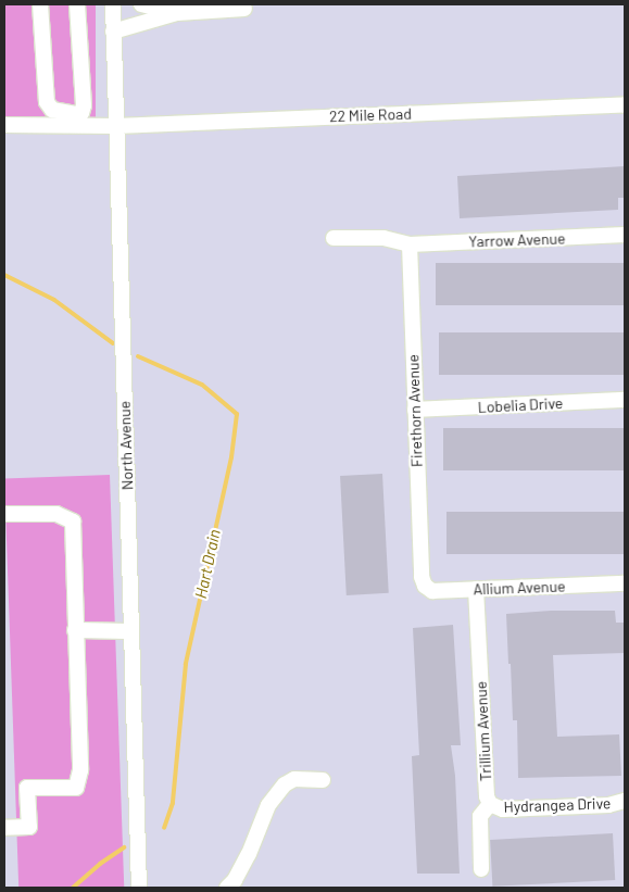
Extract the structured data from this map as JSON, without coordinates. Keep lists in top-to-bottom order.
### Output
{
  "streets": {
    "street": [
      "22 Mile Road",
      "Yarrow Avenue",
      "Lobelia Drive",
      "Firethorn Avenue",
      "North Avenue",
      "Allium Avenue",
      "Trillium Avenue",
      "Hydrangea Drive"
    ]
  },
  "crossings": [
    ["22 Mile Road", "North Avenue"],
    ["Yarrow Avenue", "Firethorn Avenue"],
    ["Lobelia Drive", "Firethorn Avenue"],
    ["Firethorn Avenue", "Allium Avenue"],
    ["Allium Avenue", "Trillium Avenue"],
    ["Trillium Avenue", "Hydrangea Drive"]
  ],
  "water": ["Hart Drain"]
}
